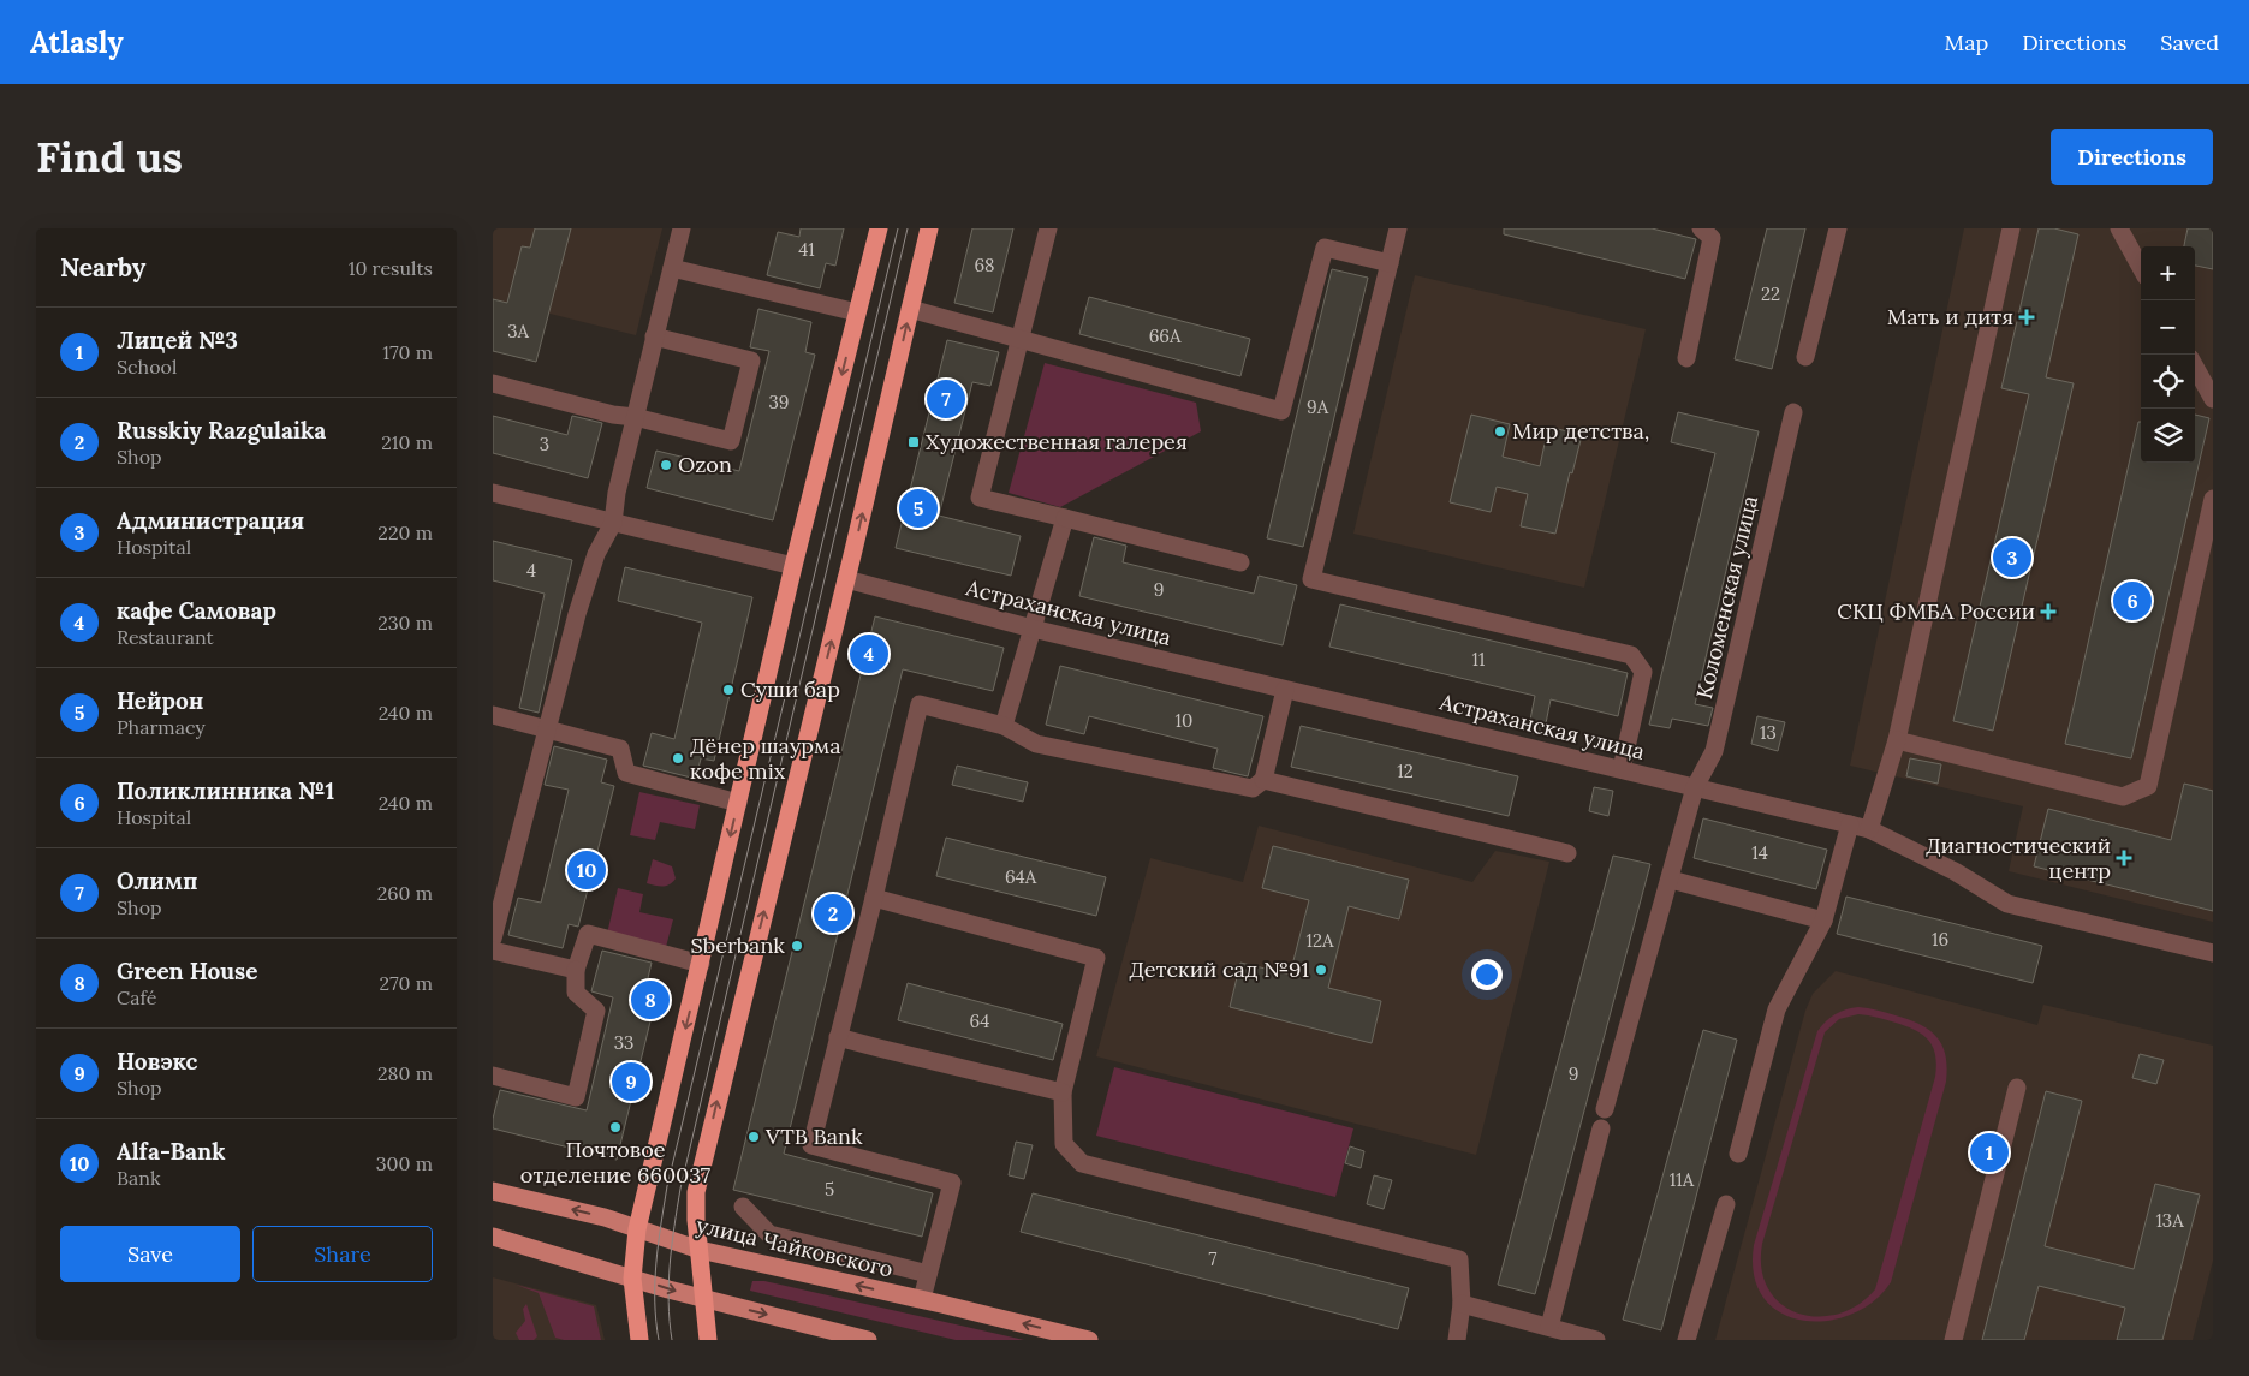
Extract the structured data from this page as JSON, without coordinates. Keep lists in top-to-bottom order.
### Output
{
  "streets": {
    "main road": ["улица Чайковского"],
    "street": ["Коломенская улица", "Астраханская улица"]
  },
  "crossings": [
    ["Коломенская улица", "Астраханская улица"]
  ],
  "places": {
    "health": ["Мать и дитя", "СКЦ ФМБА России", "Диагностический центр"],
    "other": [
      "Мир детства,",
      "Ozon",
      "Суши бар",
      "Дёнер шаурма кофе mix",
      "Sberbank",
      "Детский сад №91",
      "Почтовое отделение 660037",
      "VTB Bank"
    ],
    "transit": ["Художественная галерея"]
  },
  "house_numbers": [
    "41",
    "68",
    "22",
    "3А",
    "66А",
    "39",
    "9А",
    "3",
    "4",
    "9",
    "11",
    "10",
    "13",
    "12",
    "14",
    "64А",
    "16",
    "12А",
    "64",
    "33",
    "9",
    "11А",
    "5",
    "13А",
    "7"
  ],
  "page": {
    "header": "Atlasly",
    "nav": ["Map", "Directions", "Saved"],
    "buttons": [
      "Directions",
      ["Save", "Share"]
    ],
    "title": "Find us",
    "heading": ["Nearby", "10 results"],
    "map_buttons": ["+", "−"],
    "list": [
      {
        "mark": "1",
        "name": "Лицей №3",
        "note": "School",
        "value": "170 m"
      },
      {
        "mark": "2",
        "name": "Russkiy Razgulaika",
        "note": "Shop",
        "value": "210 m"
      },
      {
        "mark": "3",
        "name": "Администрация",
        "note": "Hospital",
        "value": "220 m"
      },
      {
        "mark": "4",
        "name": "кафе Самовар",
        "note": "Restaurant",
        "value": "230 m"
      },
      {
        "mark": "5",
        "name": "Нейрон",
        "note": "Pharmacy",
        "value": "240 m"
      },
      {
        "mark": "6",
        "name": "Поликлинника №1",
        "note": "Hospital",
        "value": "240 m"
      },
      {
        "mark": "7",
        "name": "Олимп",
        "note": "Shop",
        "value": "260 m"
      },
      {
        "mark": "8",
        "name": "Green House",
        "note": "Café",
        "value": "270 m"
      },
      {
        "mark": "9",
        "name": "Новэкс",
        "note": "Shop",
        "value": "280 m"
      },
      {
        "mark": "10",
        "name": "Alfa-Bank",
        "note": "Bank",
        "value": "300 m"
      }
    ],
    "pins": [
      "7",
      "5",
      "3",
      "6",
      "4",
      "10",
      "2",
      "8",
      "9",
      "1"
    ]
  }
}
